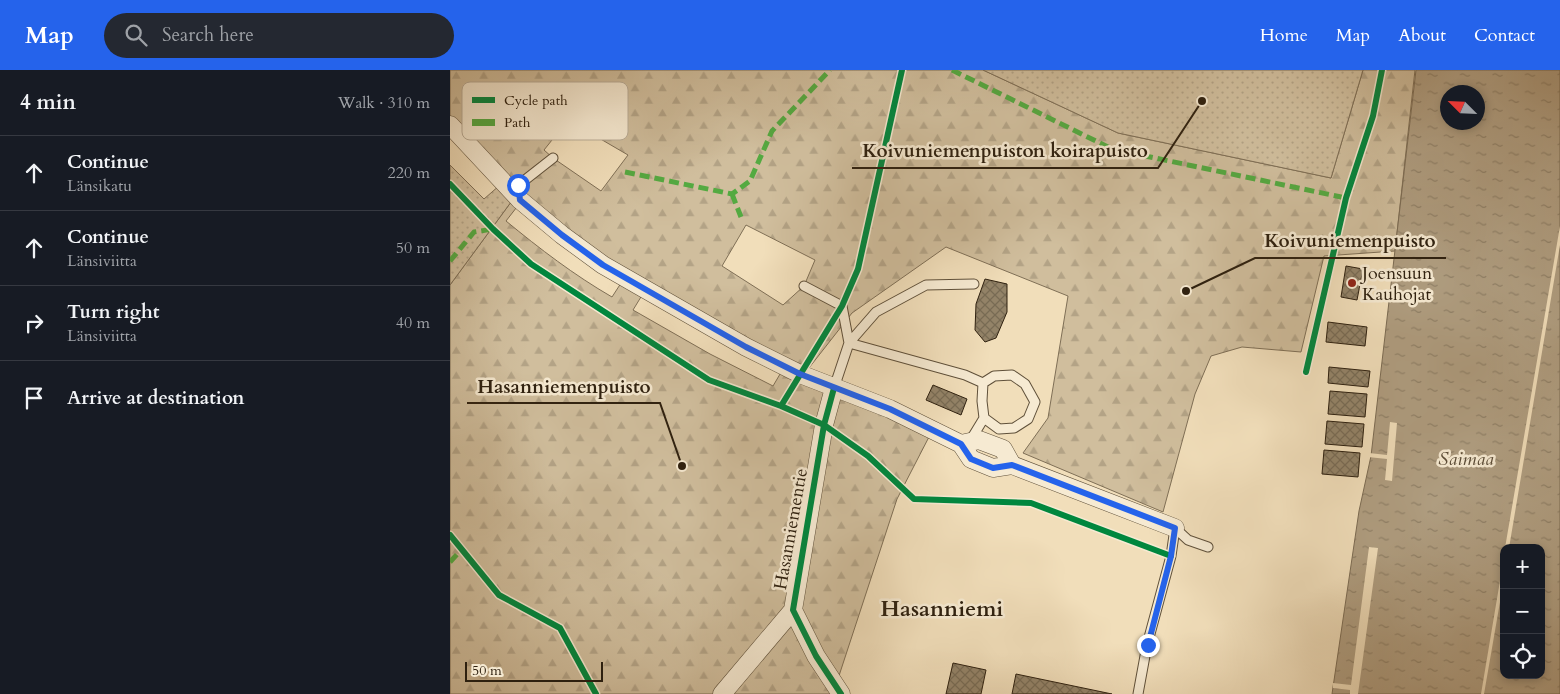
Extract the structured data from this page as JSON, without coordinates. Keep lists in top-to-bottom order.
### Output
{
  "streets": {
    "street": ["Hasanniementie"]
  },
  "districts": ["Hasanniemi"],
  "water": ["Saimaa"],
  "places": [
    "Koivuniemenpuiston koirapuisto",
    "Joensuun Kauhojat",
    "Koivuniemenpuisto",
    "Hasanniemenpuisto"
  ],
  "legend": ["Cycle path", "Path"],
  "scale_bar": "50 m",
  "north": "top left",
  "page": {
    "header": "Map",
    "search": "Search here",
    "nav": [
      "Home",
      "Map",
      "About",
      "Contact"
    ],
    "heading": ["4 min", "Walk · 310 m"],
    "list": [
      ["Continue", "Länsikatu", "220 m"],
      ["Continue", "Länsiviitta", "50 m"],
      ["Turn right", "Länsiviitta", "40 m"],
      "Arrive at destination"
    ],
    "map_buttons": ["+", "−"],
    "scale": "50 m"
  }
}
